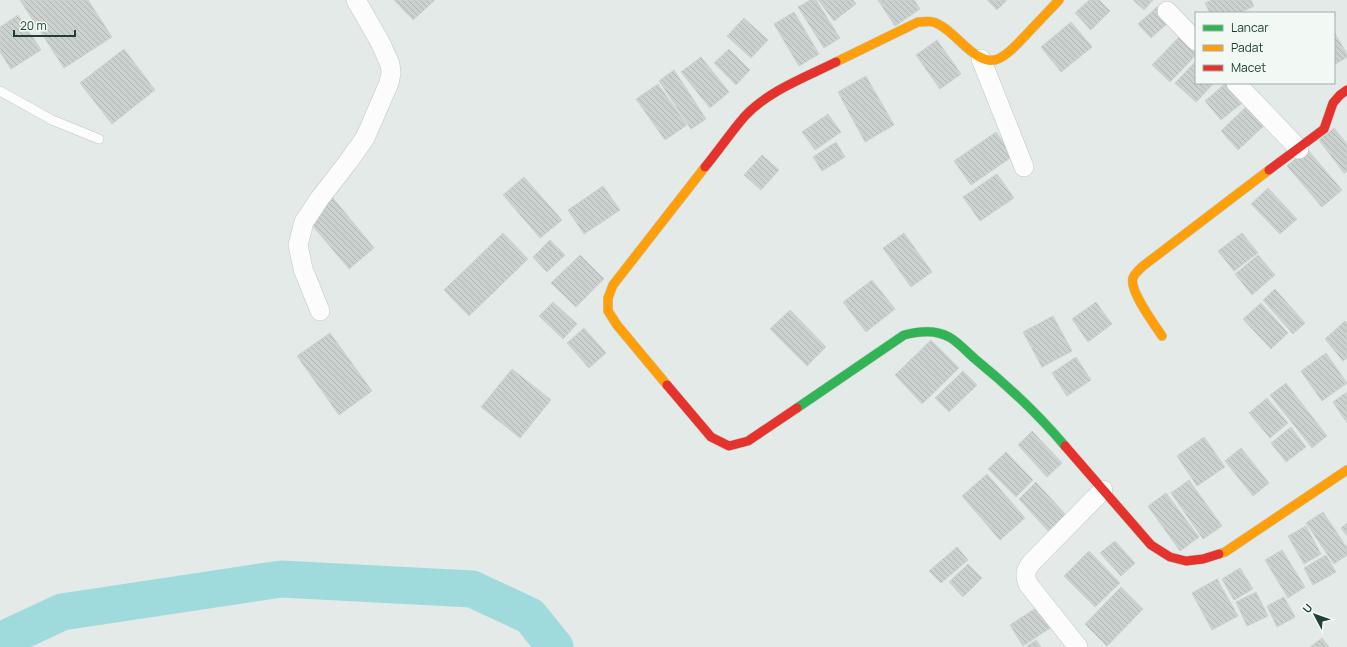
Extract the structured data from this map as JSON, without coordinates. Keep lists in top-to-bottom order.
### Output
{
  "legend": ["Lancar", "Padat", "Macet"],
  "scale_bar": "20 m",
  "north": "top left"
}
